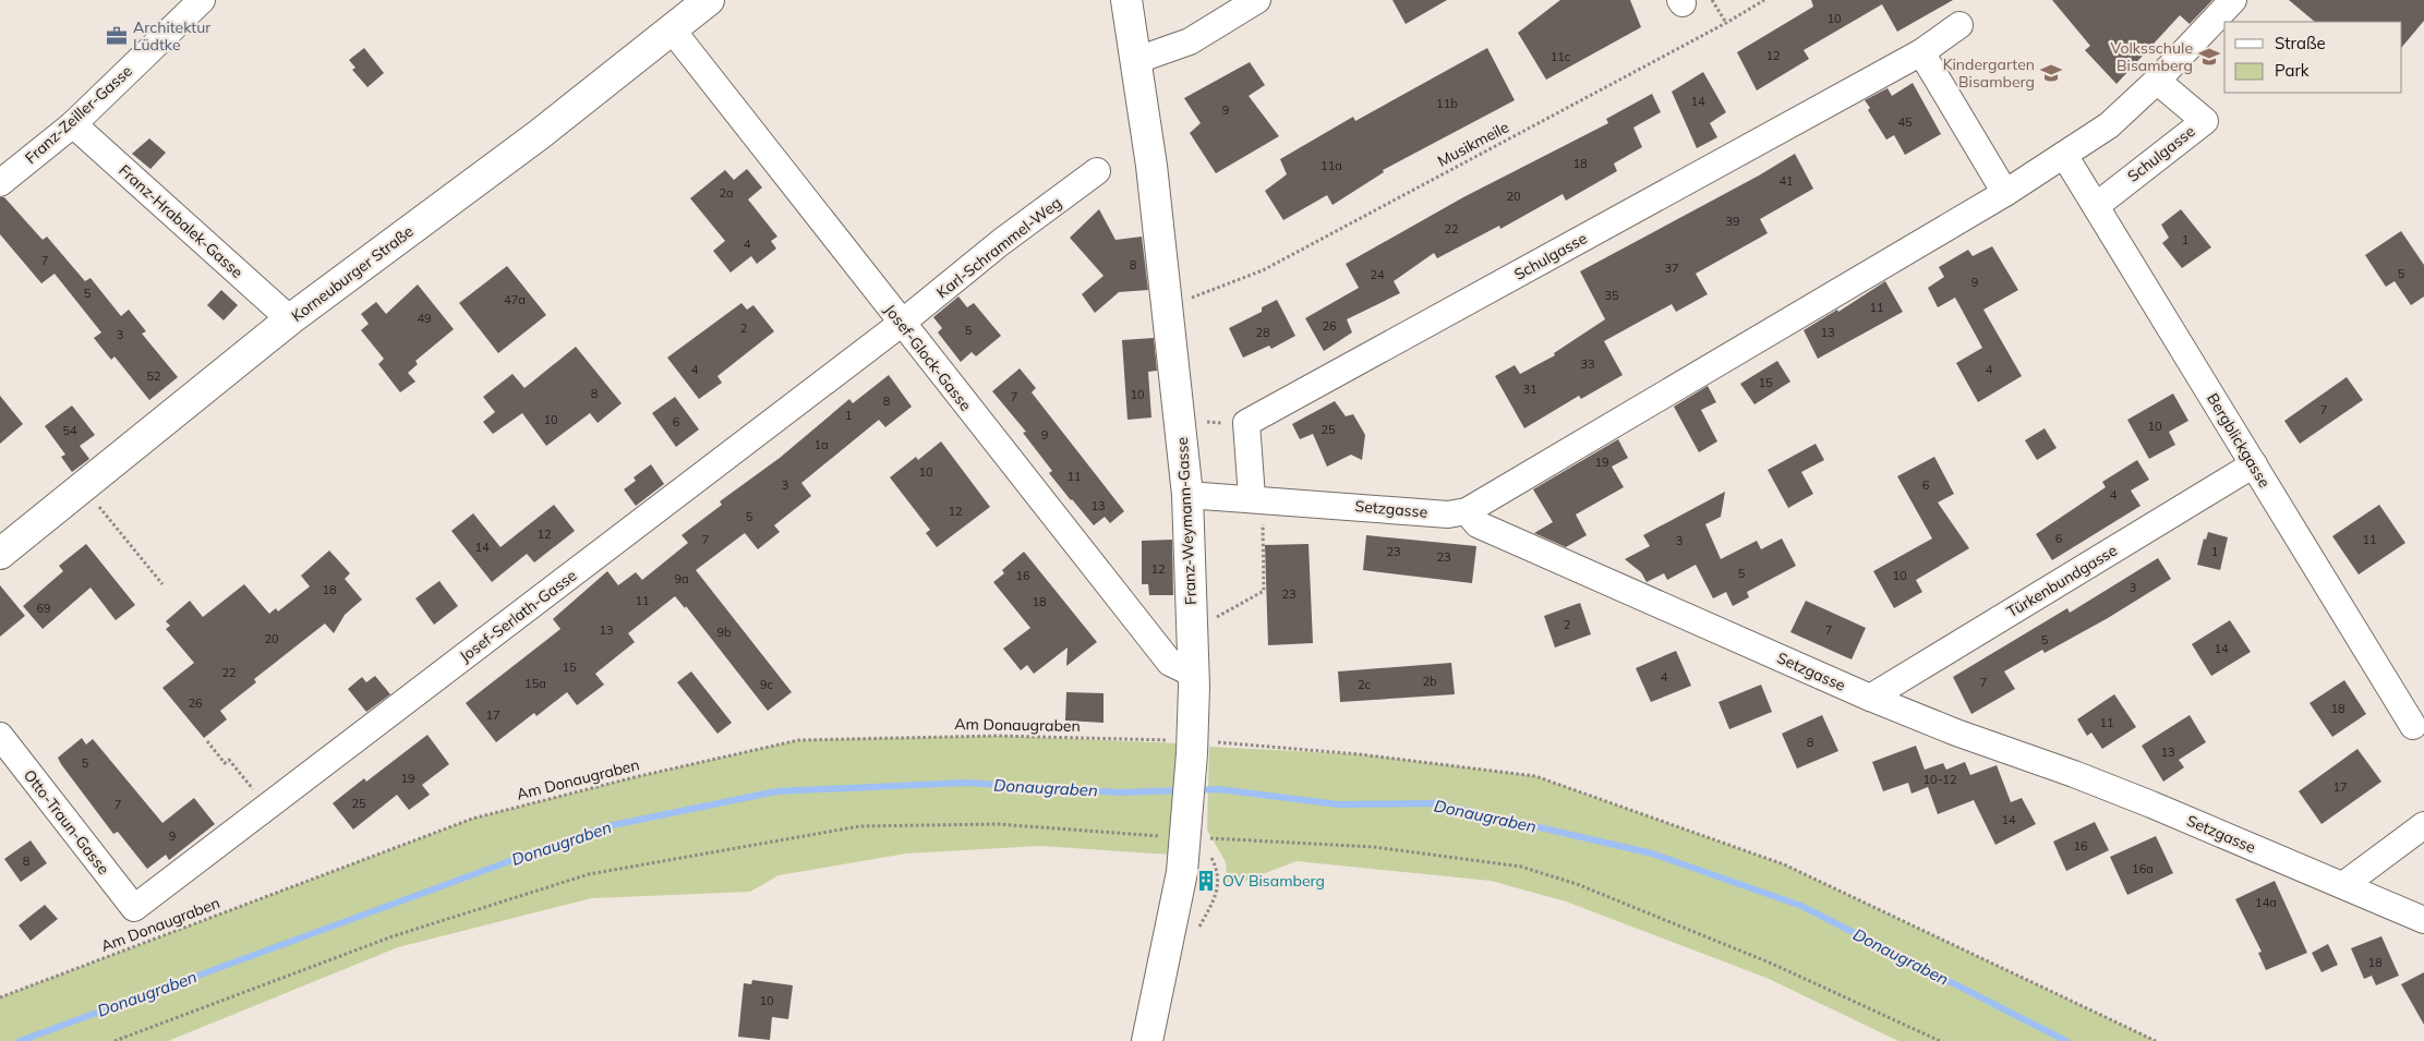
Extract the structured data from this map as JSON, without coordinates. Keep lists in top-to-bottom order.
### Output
{
  "streets": {
    "street": [
      "Franz-Zeiller-Gasse",
      "Schulgasse",
      "Franz-Hrabalek-Gasse",
      "Karl-Schrammel-Weg",
      "Korneuburger Straße",
      "Josef-Glock-Gasse",
      "Bergblickgasse",
      "Setzgasse",
      "Franz-Weymann-Gasse",
      "Türkenbundgasse",
      "Josef-Serlath-Gasse",
      "Otto-Traun-Gasse"
    ],
    "path": ["Musikmeile", "Am Donaugraben"]
  },
  "crossings": [
    ["Franz-Zeiller-Gasse", "Franz-Hrabalek-Gasse"],
    ["Schulgasse", "Bergblickgasse"],
    ["Schulgasse", "Setzgasse"],
    ["Franz-Hrabalek-Gasse", "Korneuburger Straße"],
    ["Karl-Schrammel-Weg", "Josef-Glock-Gasse"],
    ["Karl-Schrammel-Weg", "Josef-Serlath-Gasse"],
    ["Korneuburger Straße", "Josef-Glock-Gasse"],
    ["Josef-Glock-Gasse", "Franz-Weymann-Gasse"],
    ["Josef-Glock-Gasse", "Josef-Serlath-Gasse"],
    ["Bergblickgasse", "Türkenbundgasse"],
    ["Setzgasse", "Franz-Weymann-Gasse"],
    ["Setzgasse", "Türkenbundgasse"],
    ["Franz-Weymann-Gasse", "Am Donaugraben"],
    ["Josef-Serlath-Gasse", "Otto-Traun-Gasse"]
  ],
  "water": ["Donaugraben"],
  "places": {
    "office": ["Architektur Lüdtke"],
    "school or university": ["Volksschule Bisamberg", "Kindergarten Bisamberg"],
    "building": ["OV Bisamberg"]
  },
  "house_numbers": [
    "10",
    "12",
    "11c",
    "14",
    "11b",
    "9",
    "45",
    "18",
    "11a",
    "41",
    "2a",
    "20",
    "39",
    "22",
    "1",
    "4",
    "7",
    "8",
    "37",
    "5",
    "24",
    "9",
    "5",
    "35",
    "47a",
    "11",
    "49",
    "26",
    "2",
    "5",
    "28",
    "13",
    "3",
    "33",
    "4",
    "4",
    "52",
    "15",
    "31",
    "8",
    "10",
    "7",
    "8",
    "7",
    "1",
    "10",
    "6",
    "10",
    "25",
    "54",
    "9",
    "1a",
    "19",
    "10",
    "11",
    "3",
    "6",
    "4",
    "13",
    "12",
    "5",
    "12",
    "6",
    "7",
    "11",
    "3",
    "14",
    "23",
    "1",
    "23",
    "12",
    "5",
    "16",
    "10",
    "9a",
    "3",
    "18",
    "23",
    "11",
    "18",
    "69",
    "2",
    "13",
    "7",
    "9b",
    "20",
    "5",
    "14",
    "15",
    "22",
    "4",
    "2b",
    "7",
    "15a",
    "9c",
    "2c",
    "26",
    "18",
    "17",
    "11",
    "8",
    "13",
    "5",
    "19",
    "10-12",
    "17",
    "25",
    "7",
    "14",
    "9",
    "16",
    "8",
    "16a",
    "14a",
    "18",
    "10"
  ],
  "legend": ["Straße", "Park"]
}
